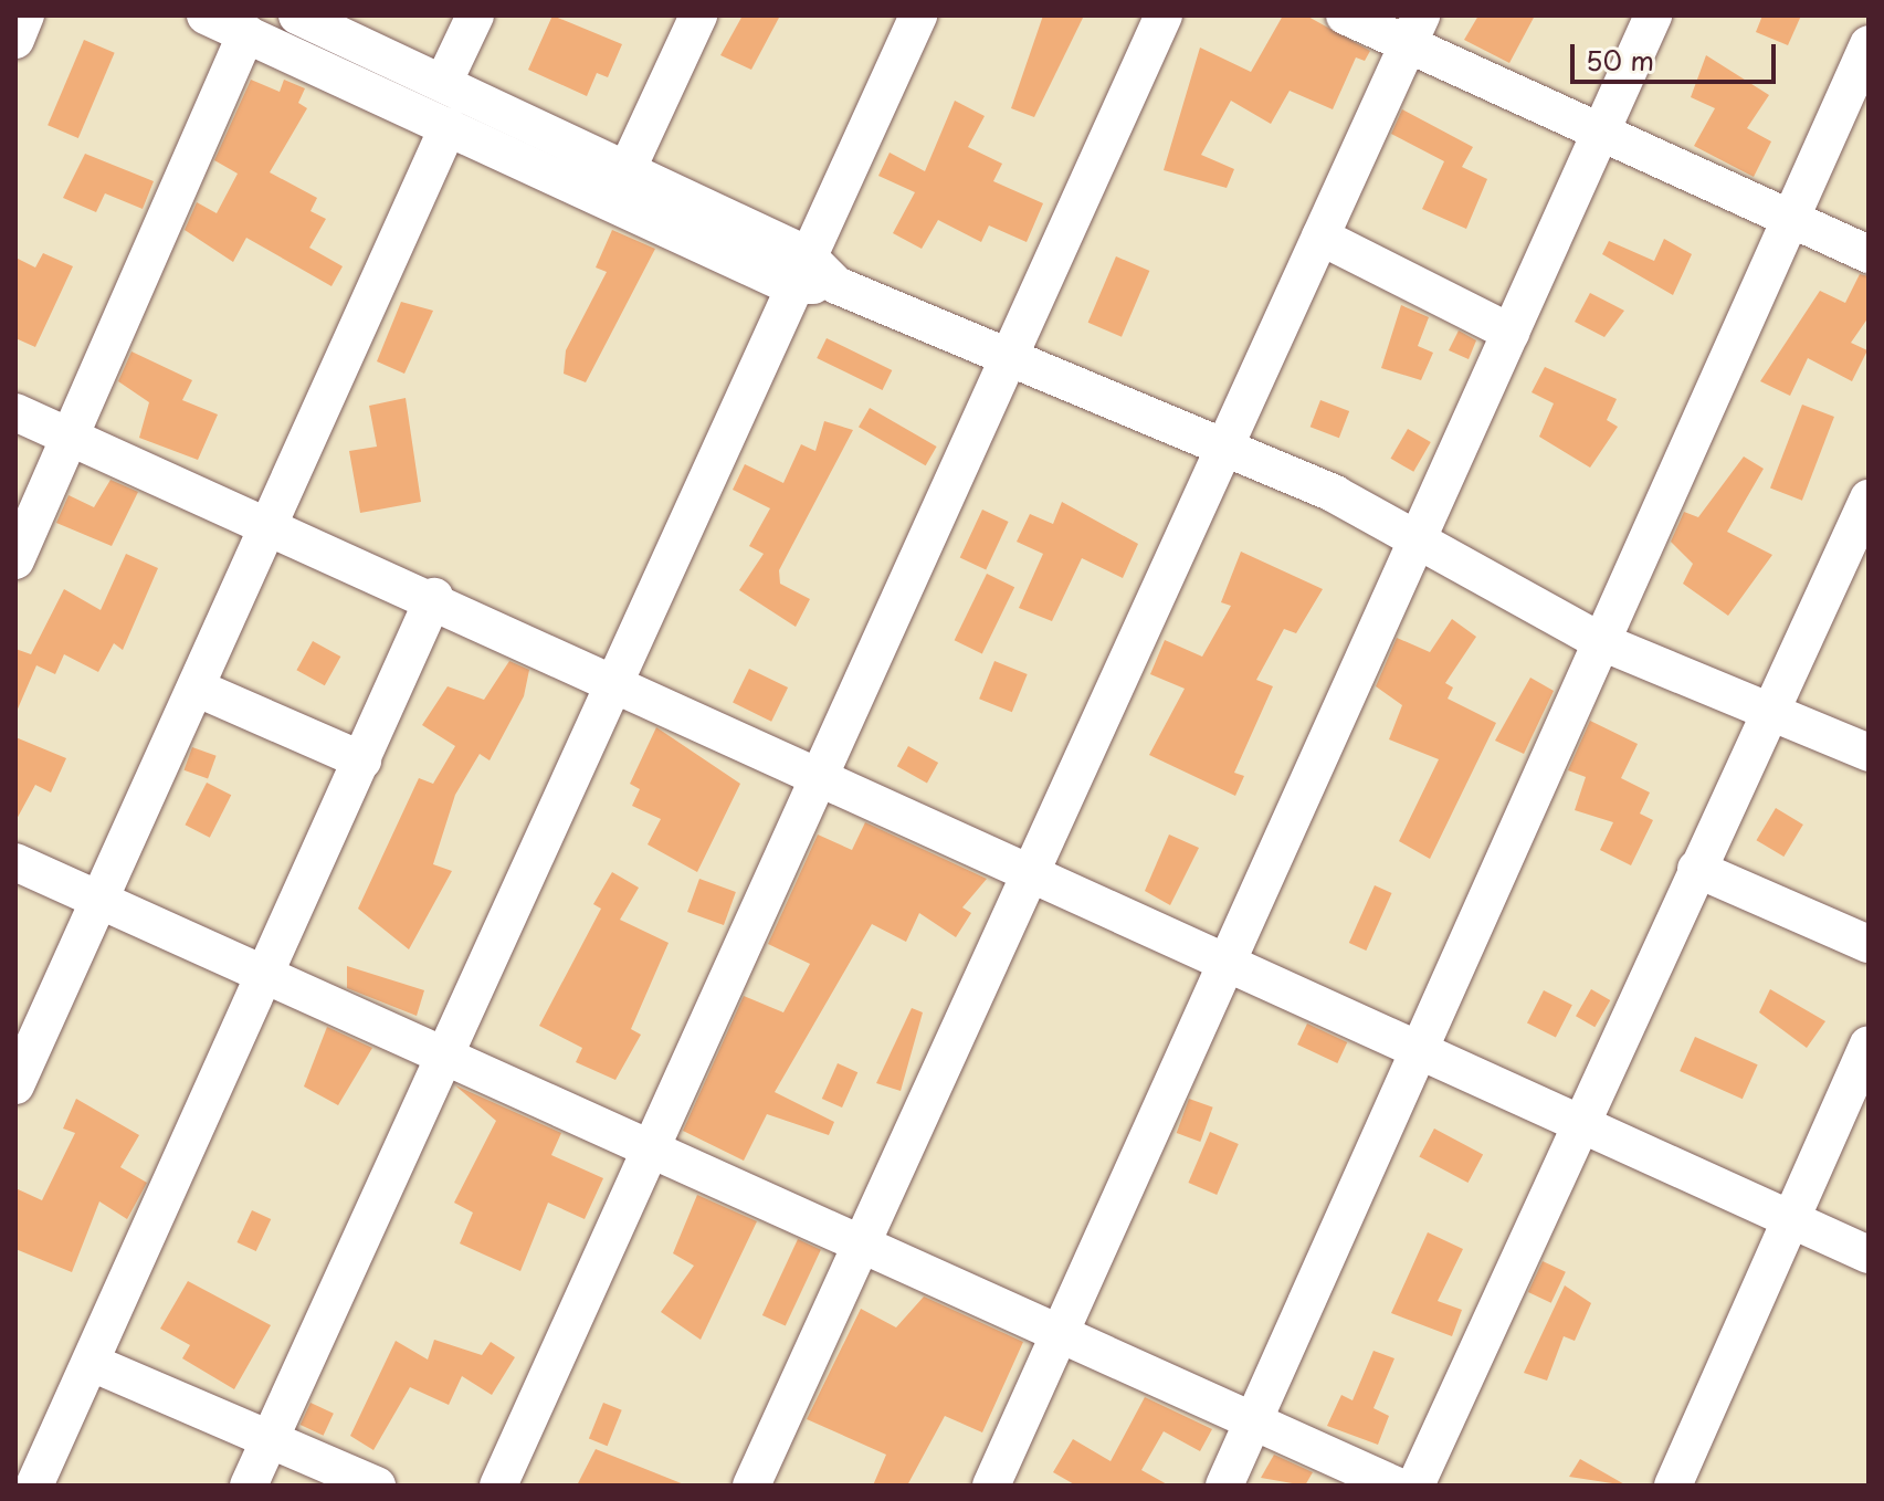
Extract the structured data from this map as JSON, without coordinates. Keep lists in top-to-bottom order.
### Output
{
  "scale_bar": "50 m"
}
